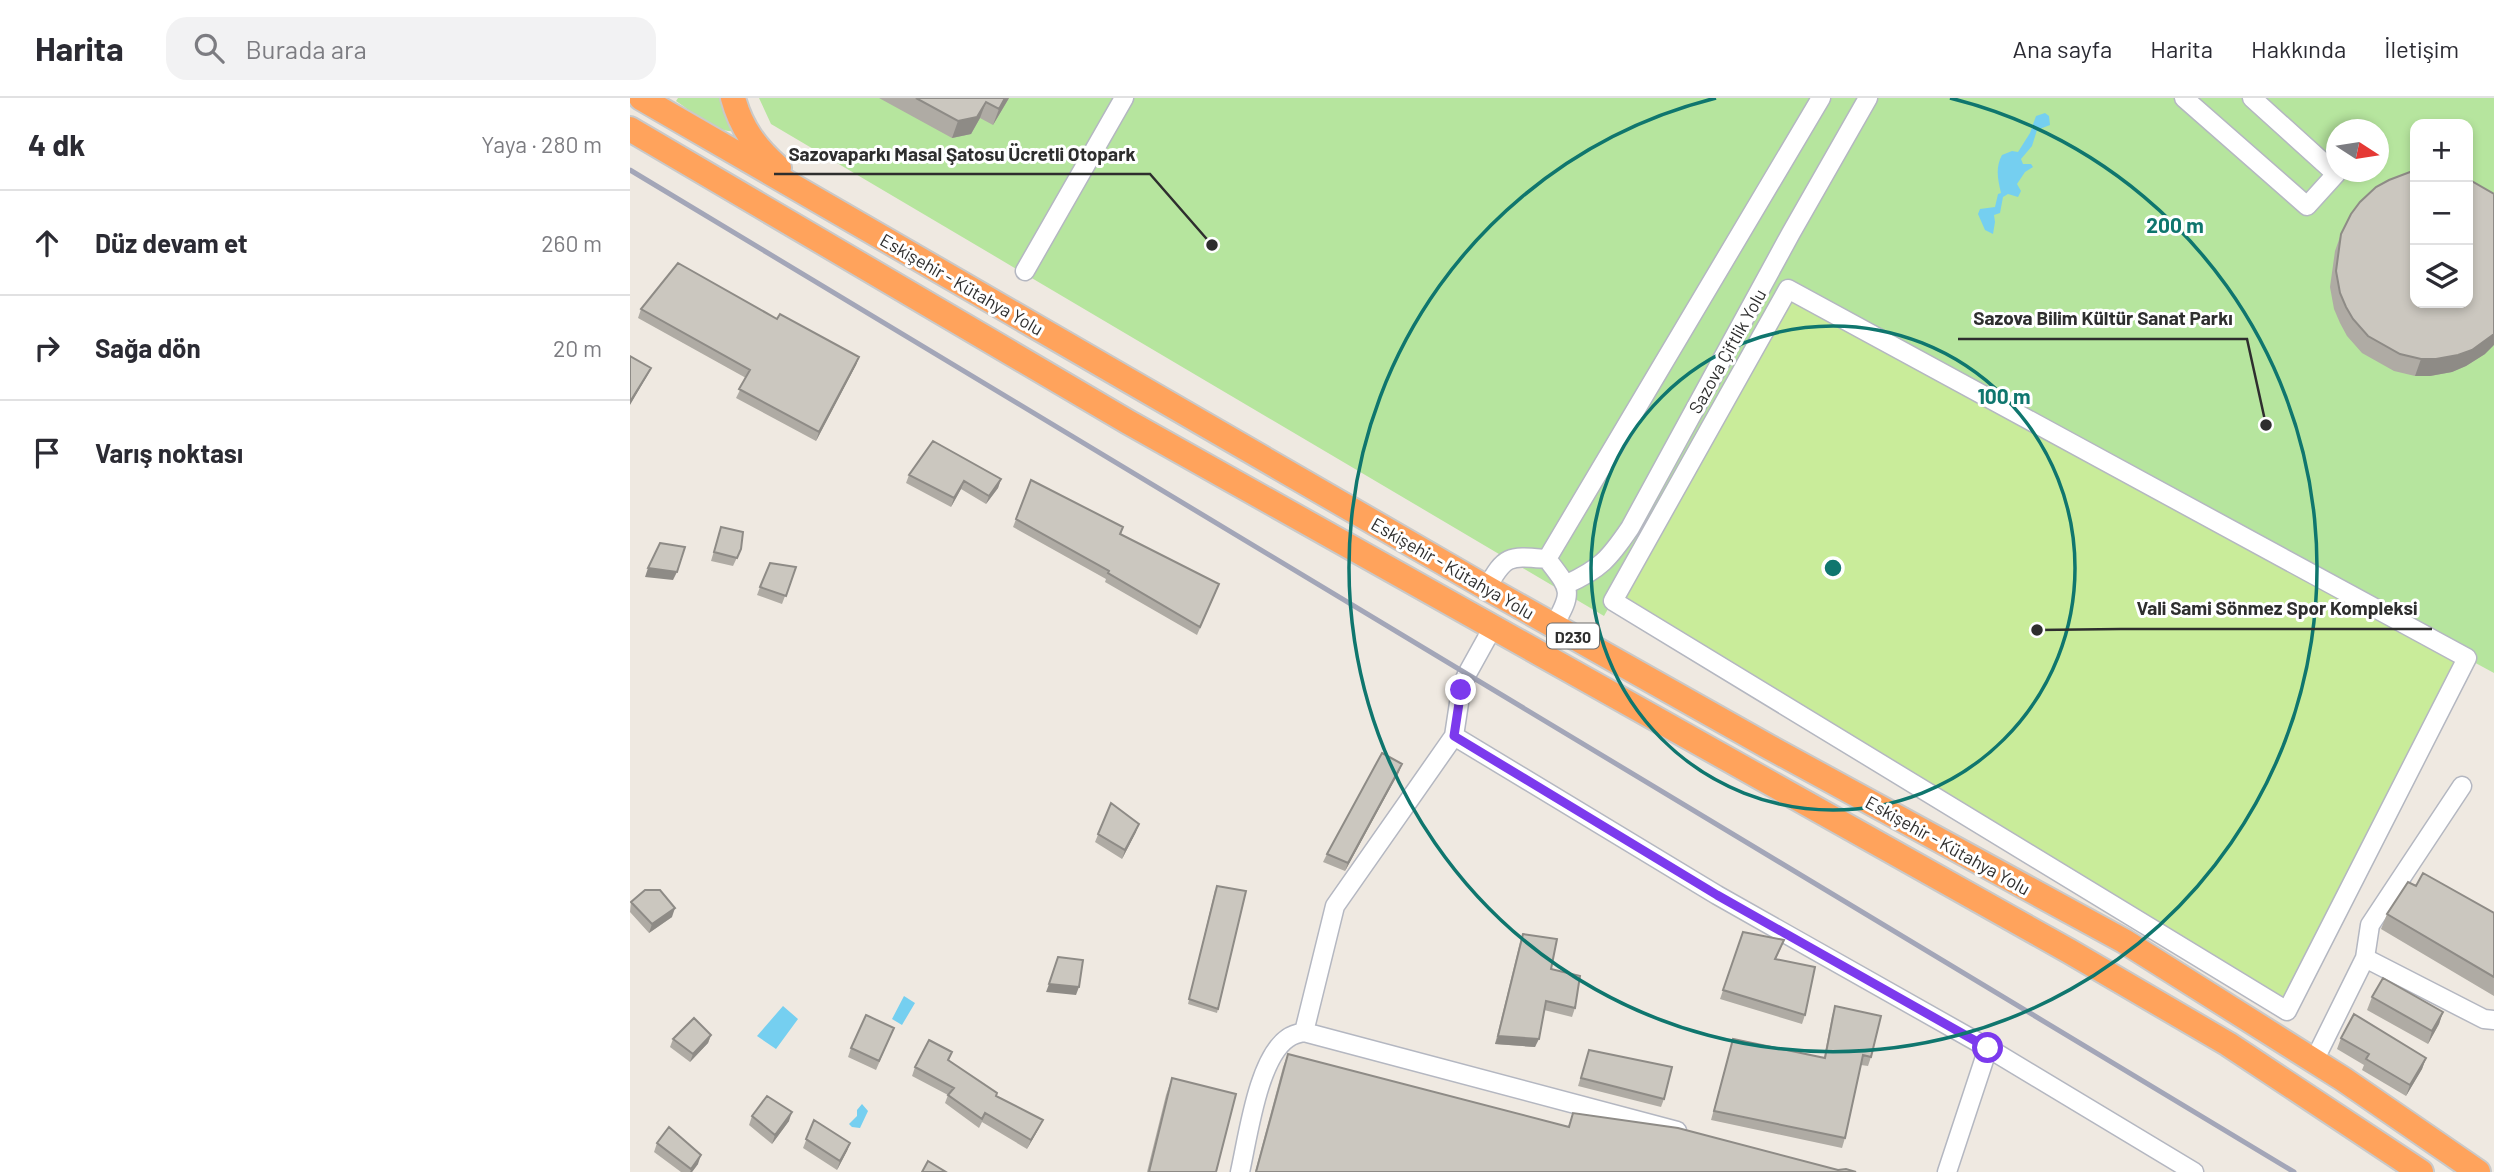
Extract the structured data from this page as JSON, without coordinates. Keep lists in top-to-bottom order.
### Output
{
  "streets": {
    "highway": ["Eskişehir - Kütahya Yolu", "D230"],
    "street": ["Sazova Çiftlik Yolu"]
  },
  "places": ["Sazovaparkı Masal Şatosu Ücretli Otopark", "Sazova Bilim Kültür Sanat Parkı", "Vali Sami Sönmez Spor Kompleksi"],
  "north": "right",
  "page": {
    "header": "Harita",
    "search": "Burada ara",
    "nav": [
      "Ana sayfa",
      "Harita",
      "Hakkında",
      "İletişim"
    ],
    "heading": ["4 dk", "Yaya · 280 m"],
    "map_buttons": ["+", "−"],
    "list": [
      ["Düz devam et", "260 m"],
      ["Sağa dön", "20 m"],
      "Varış noktası"
    ]
  },
  "rings": ["200 m", "100 m"]
}
